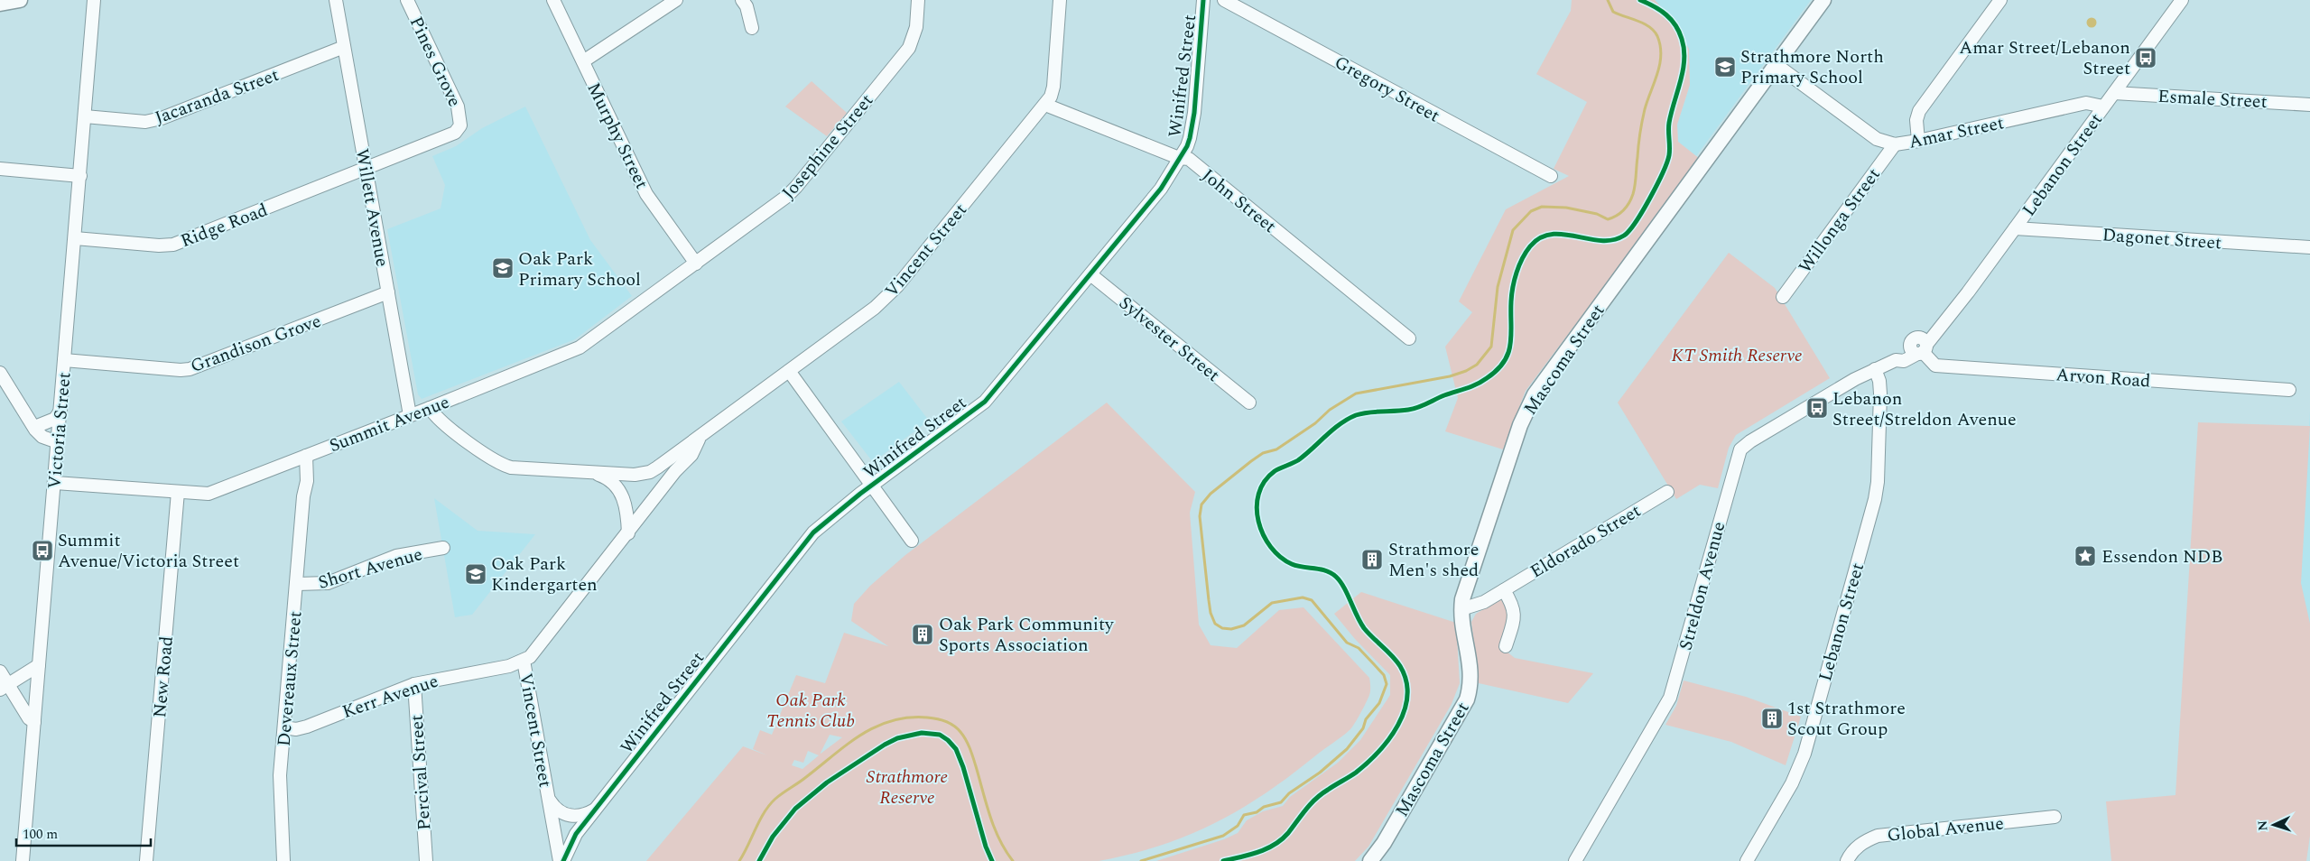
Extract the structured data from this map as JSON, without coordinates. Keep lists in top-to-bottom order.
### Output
{
  "streets": {
    "main road": ["Mascoma Street"],
    "street": [
      "Pines Grove",
      "Winifred Street",
      "Gregory Street",
      "Jacaranda Street",
      "Esmale Street",
      "Amar Street",
      "Murphy Street",
      "Josephine Street",
      "Lebanon Street",
      "John Street",
      "Willett Avenue",
      "Willonga Street",
      "Ridge Road",
      "Dagonet Street",
      "Vincent Street",
      "Sylvester Street",
      "Grandison Grove",
      "Arvon Road",
      "Summit Avenue",
      "Victoria Street",
      "Eldorado Street",
      "Short Avenue",
      "Streldon Avenue",
      "New Road",
      "Devereaux Street",
      "Kerr Avenue",
      "Percival Street",
      "Global Avenue"
    ]
  },
  "crossings": [
    ["Pines Grove", "Willett Avenue"],
    ["Pines Grove", "Ridge Road"],
    ["Winifred Street", "John Street"],
    ["Winifred Street", "Vincent Street"],
    ["Winifred Street", "Sylvester Street"],
    ["Jacaranda Street", "Willett Avenue"],
    ["Jacaranda Street", "Victoria Street"],
    ["Esmale Street", "Lebanon Street"],
    ["Amar Street", "Lebanon Street"],
    ["Amar Street", "Willonga Street"],
    ["Amar Street", "Mascoma Street"],
    ["Murphy Street", "Josephine Street"],
    ["Murphy Street", "Summit Avenue"],
    ["Josephine Street", "Summit Avenue"],
    ["Lebanon Street", "Dagonet Street"],
    ["Lebanon Street", "Arvon Road"],
    ["Lebanon Street", "Streldon Avenue"],
    ["John Street", "Vincent Street"],
    ["Willett Avenue", "Ridge Road"],
    ["Willett Avenue", "Grandison Grove"],
    ["Willett Avenue", "Summit Avenue"],
    ["Ridge Road", "Victoria Street"],
    ["Vincent Street", "Kerr Avenue"],
    ["Grandison Grove", "Victoria Street"],
    ["Mascoma Street", "Eldorado Street"],
    ["Summit Avenue", "Victoria Street"],
    ["Summit Avenue", "New Road"],
    ["Summit Avenue", "Devereaux Street"],
    ["Short Avenue", "Devereaux Street"],
    ["Devereaux Street", "Kerr Avenue"],
    ["Kerr Avenue", "Percival Street"]
  ],
  "parks": ["KT Smith Reserve", "Oak Park Tennis Club", "Strathmore Reserve"],
  "places": {
    "bus stop": ["Amar Street/Lebanon Street", "Lebanon Street/Streldon Avenue", "Summit Avenue/Victoria Street"],
    "school or university": ["Strathmore North Primary School", "Oak Park Primary School", "Oak Park Kindergarten"],
    "place": ["Essendon NDB"],
    "building": ["Strathmore Men's shed", "Oak Park Community Sports Association", "1st Strathmore Scout Group"]
  },
  "scale_bar": "100 m",
  "north": "left"
}
